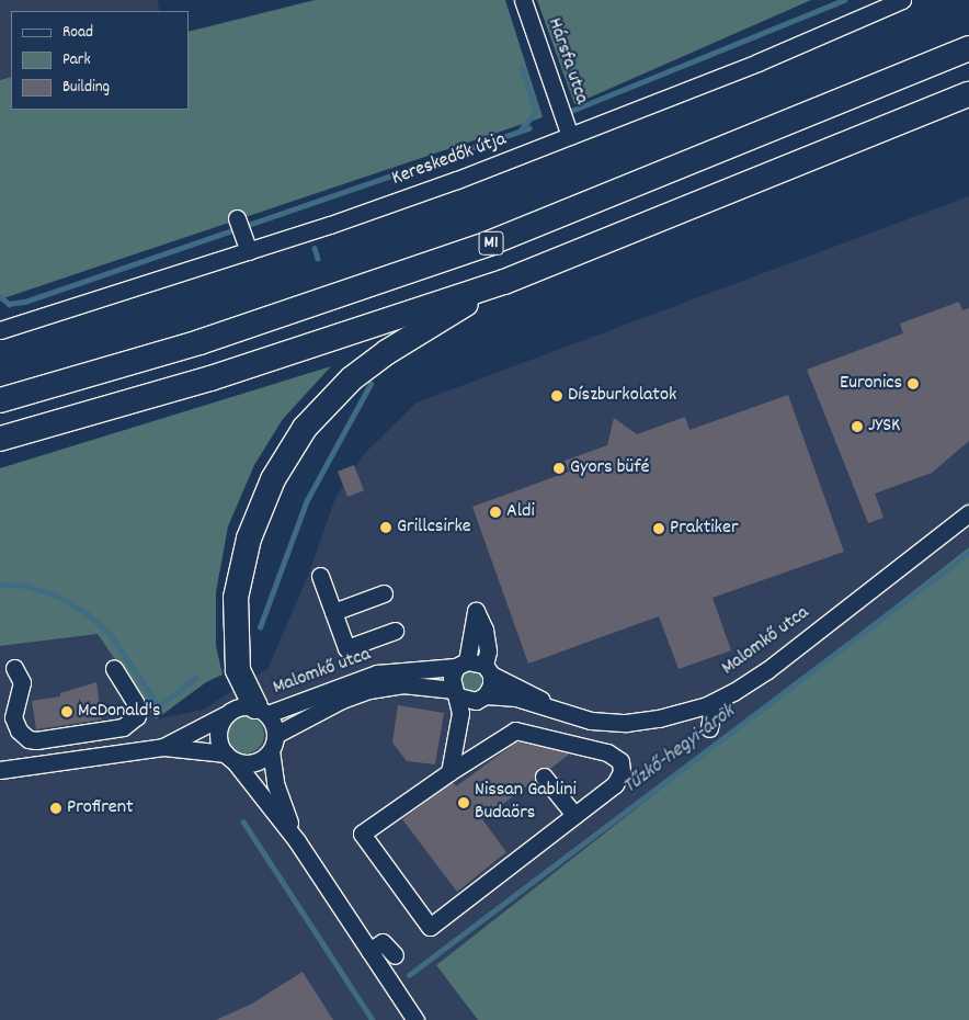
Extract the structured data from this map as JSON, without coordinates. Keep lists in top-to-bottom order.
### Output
{
  "streets": {
    "highway": ["M1"],
    "street": ["Hársfa utca", "Kereskedők útja", "Malomkő utca"]
  },
  "crossings": [
    ["Hársfa utca", "Kereskedők útja"]
  ],
  "water": ["Tűzkő-hegyi-árok"],
  "places": [
    "Euronics",
    "Díszburkolatok",
    "JYSK",
    "Gyors büfé",
    "Aldi",
    "Grillcsirke",
    "Praktiker",
    "McDonald's",
    "Nissan Gablini Budaörs",
    "Profirent"
  ],
  "legend": ["Road", "Park", "Building"]
}
